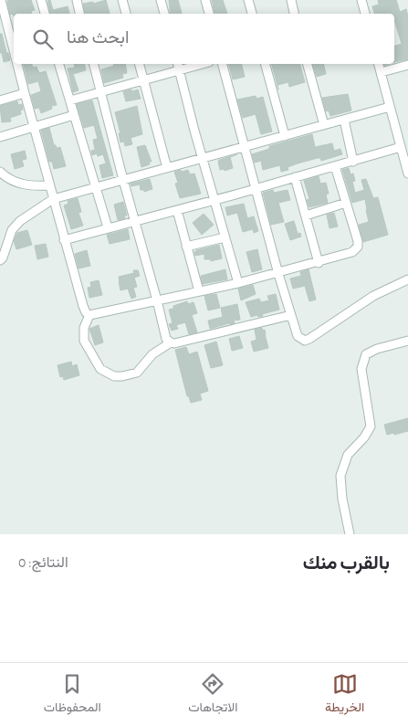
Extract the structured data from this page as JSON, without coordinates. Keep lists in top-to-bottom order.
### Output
{
  "page": {
    "search": "ابحث هنا",
    "heading": ["بالقرب منك", "النتائج: 0"],
    "nav": ["الخريطة", "الاتجاهات", "المحفوظات"]
  }
}
